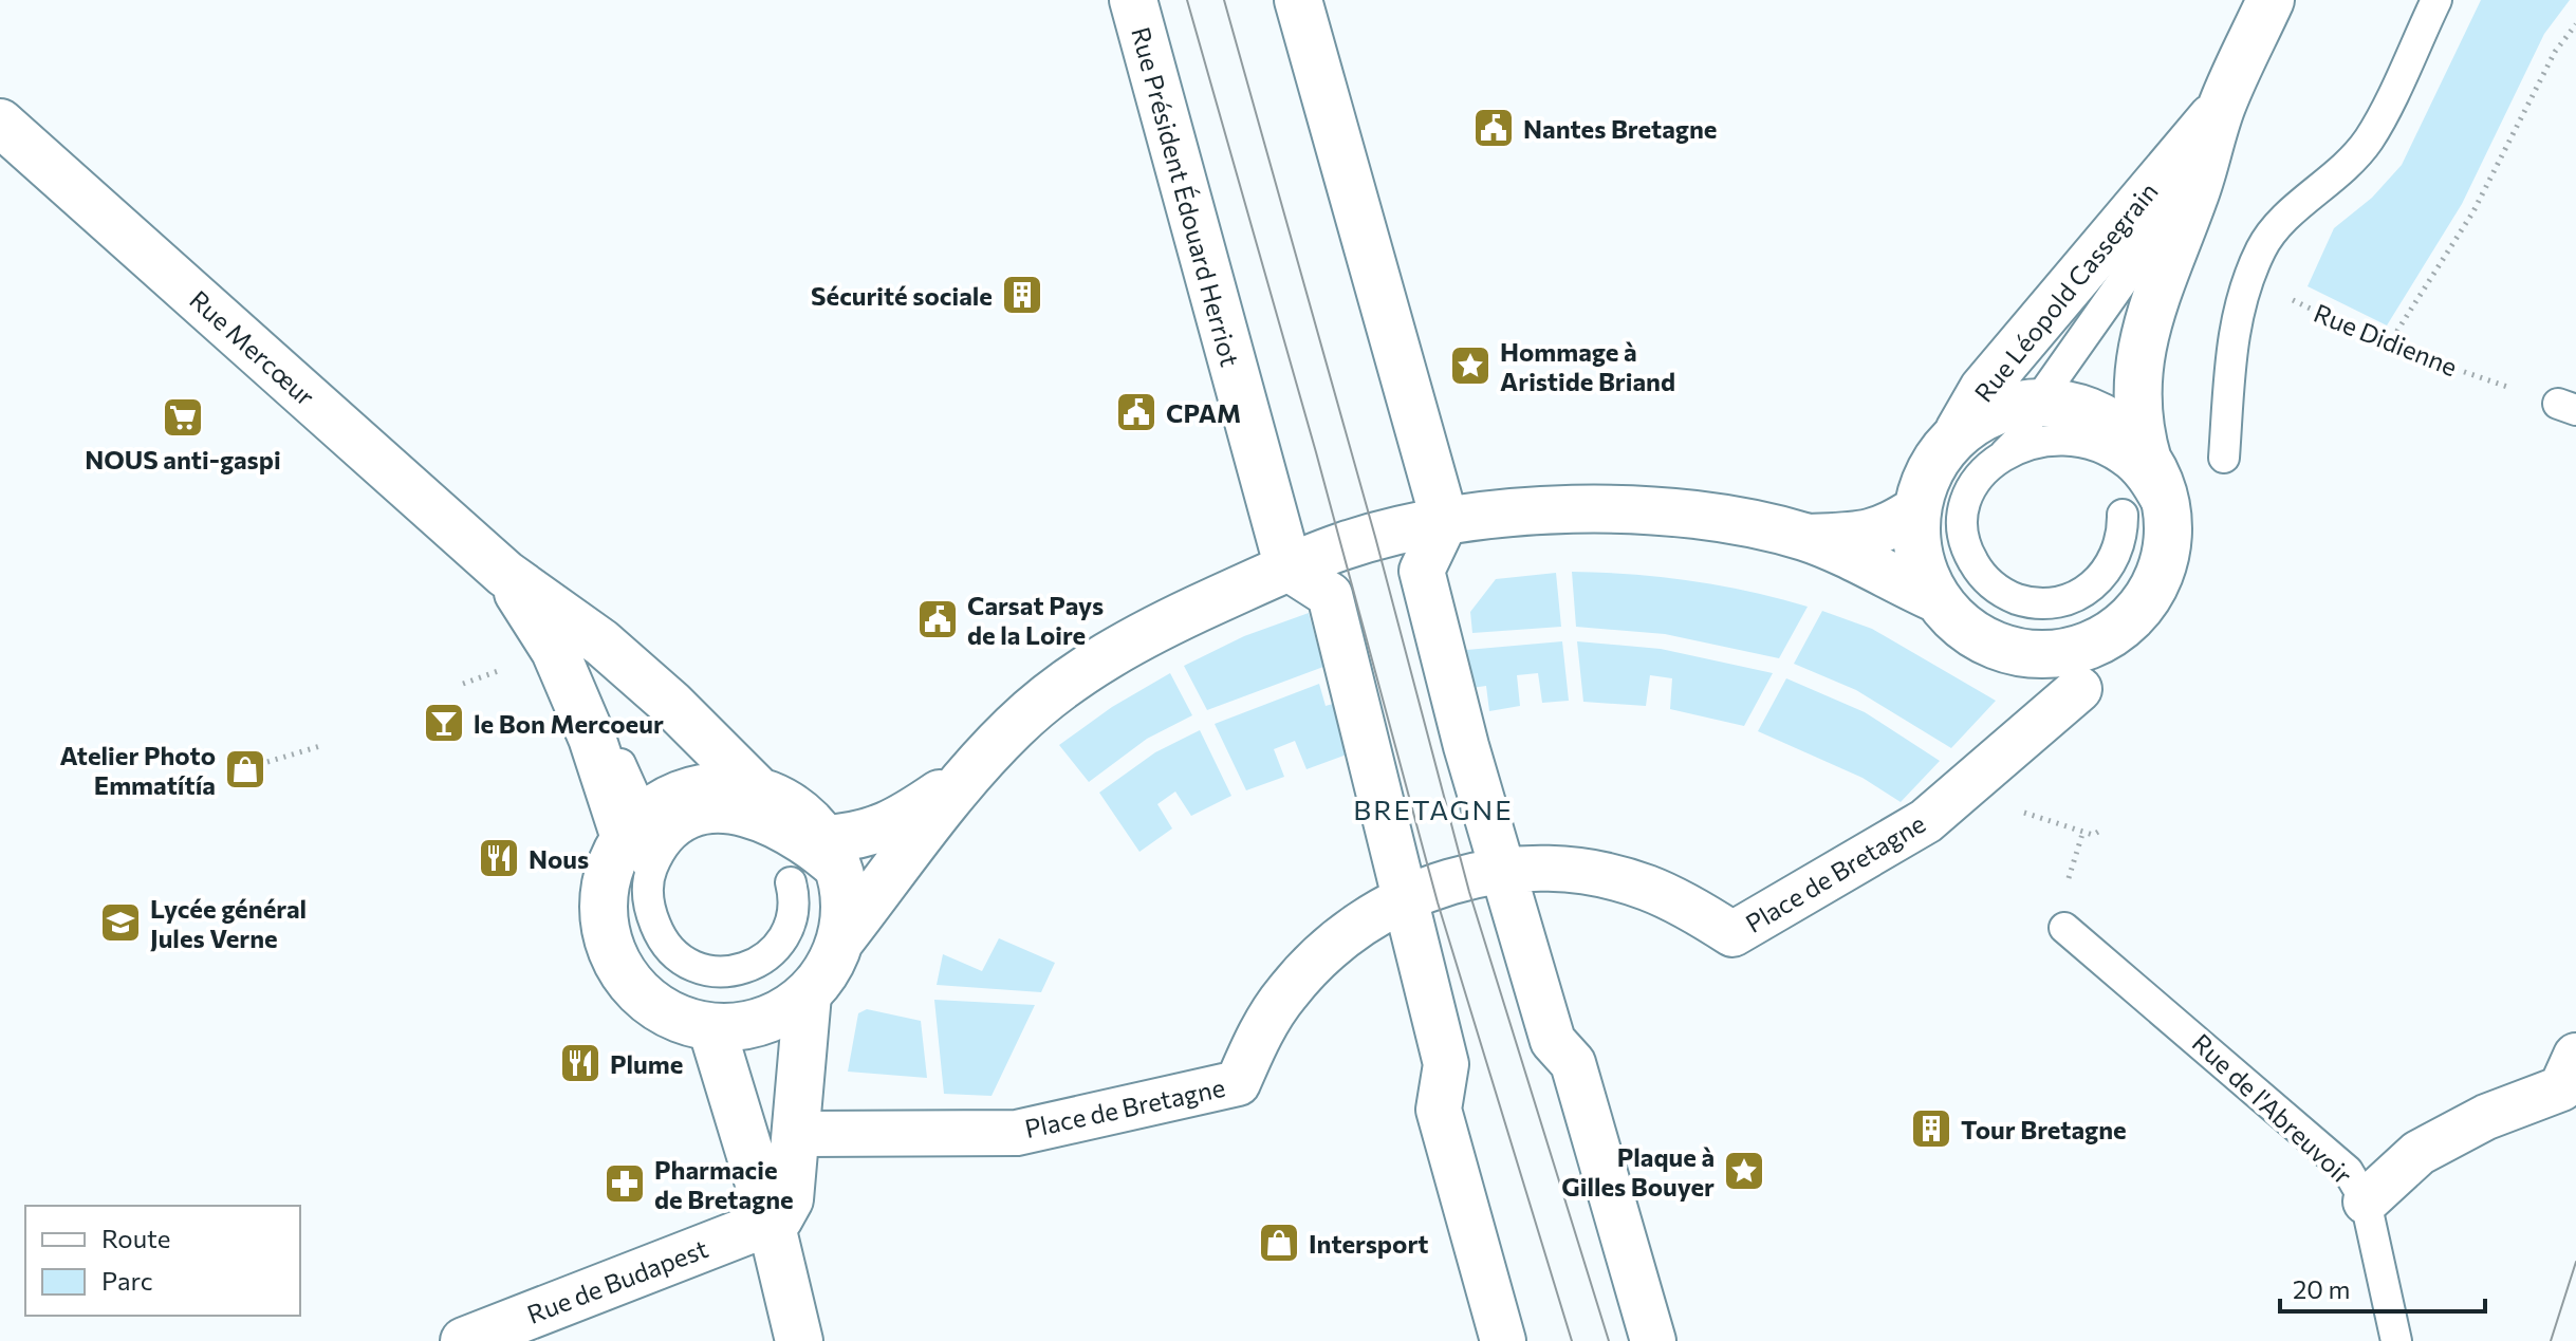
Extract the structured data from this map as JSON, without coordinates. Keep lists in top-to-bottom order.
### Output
{
  "streets": {
    "main road": [
      "Rue Président Édouard Herriot",
      "Rue Léopold Cassegrain",
      "Rue Mercœur",
      "Rue de Budapest"
    ],
    "street": ["Place de Bretagne"],
    "lane": ["Rue de l'Abreuvoir"],
    "path": ["Rue Didienne"]
  },
  "districts": ["BRETAGNE"],
  "places": {
    "public building": ["Nantes Bretagne", "CPAM", "Carsat Pays de la Loire"],
    "building": ["Sécurité sociale", "Tour Bretagne"],
    "place": ["Hommage à Aristide Briand", "Plaque à Gilles Bouyer"],
    "supermarket": ["NOUS anti-gaspi"],
    "bar": ["le Bon Mercoeur"],
    "shop": ["Atelier Photo Emmatítía", "Intersport"],
    "restaurant": ["Nous", "Plume"],
    "school or university": ["Lycée général Jules Verne"],
    "pharmacy": ["Pharmacie de Bretagne"]
  },
  "legend": ["Route", "Parc"],
  "scale_bar": "20 m"
}
